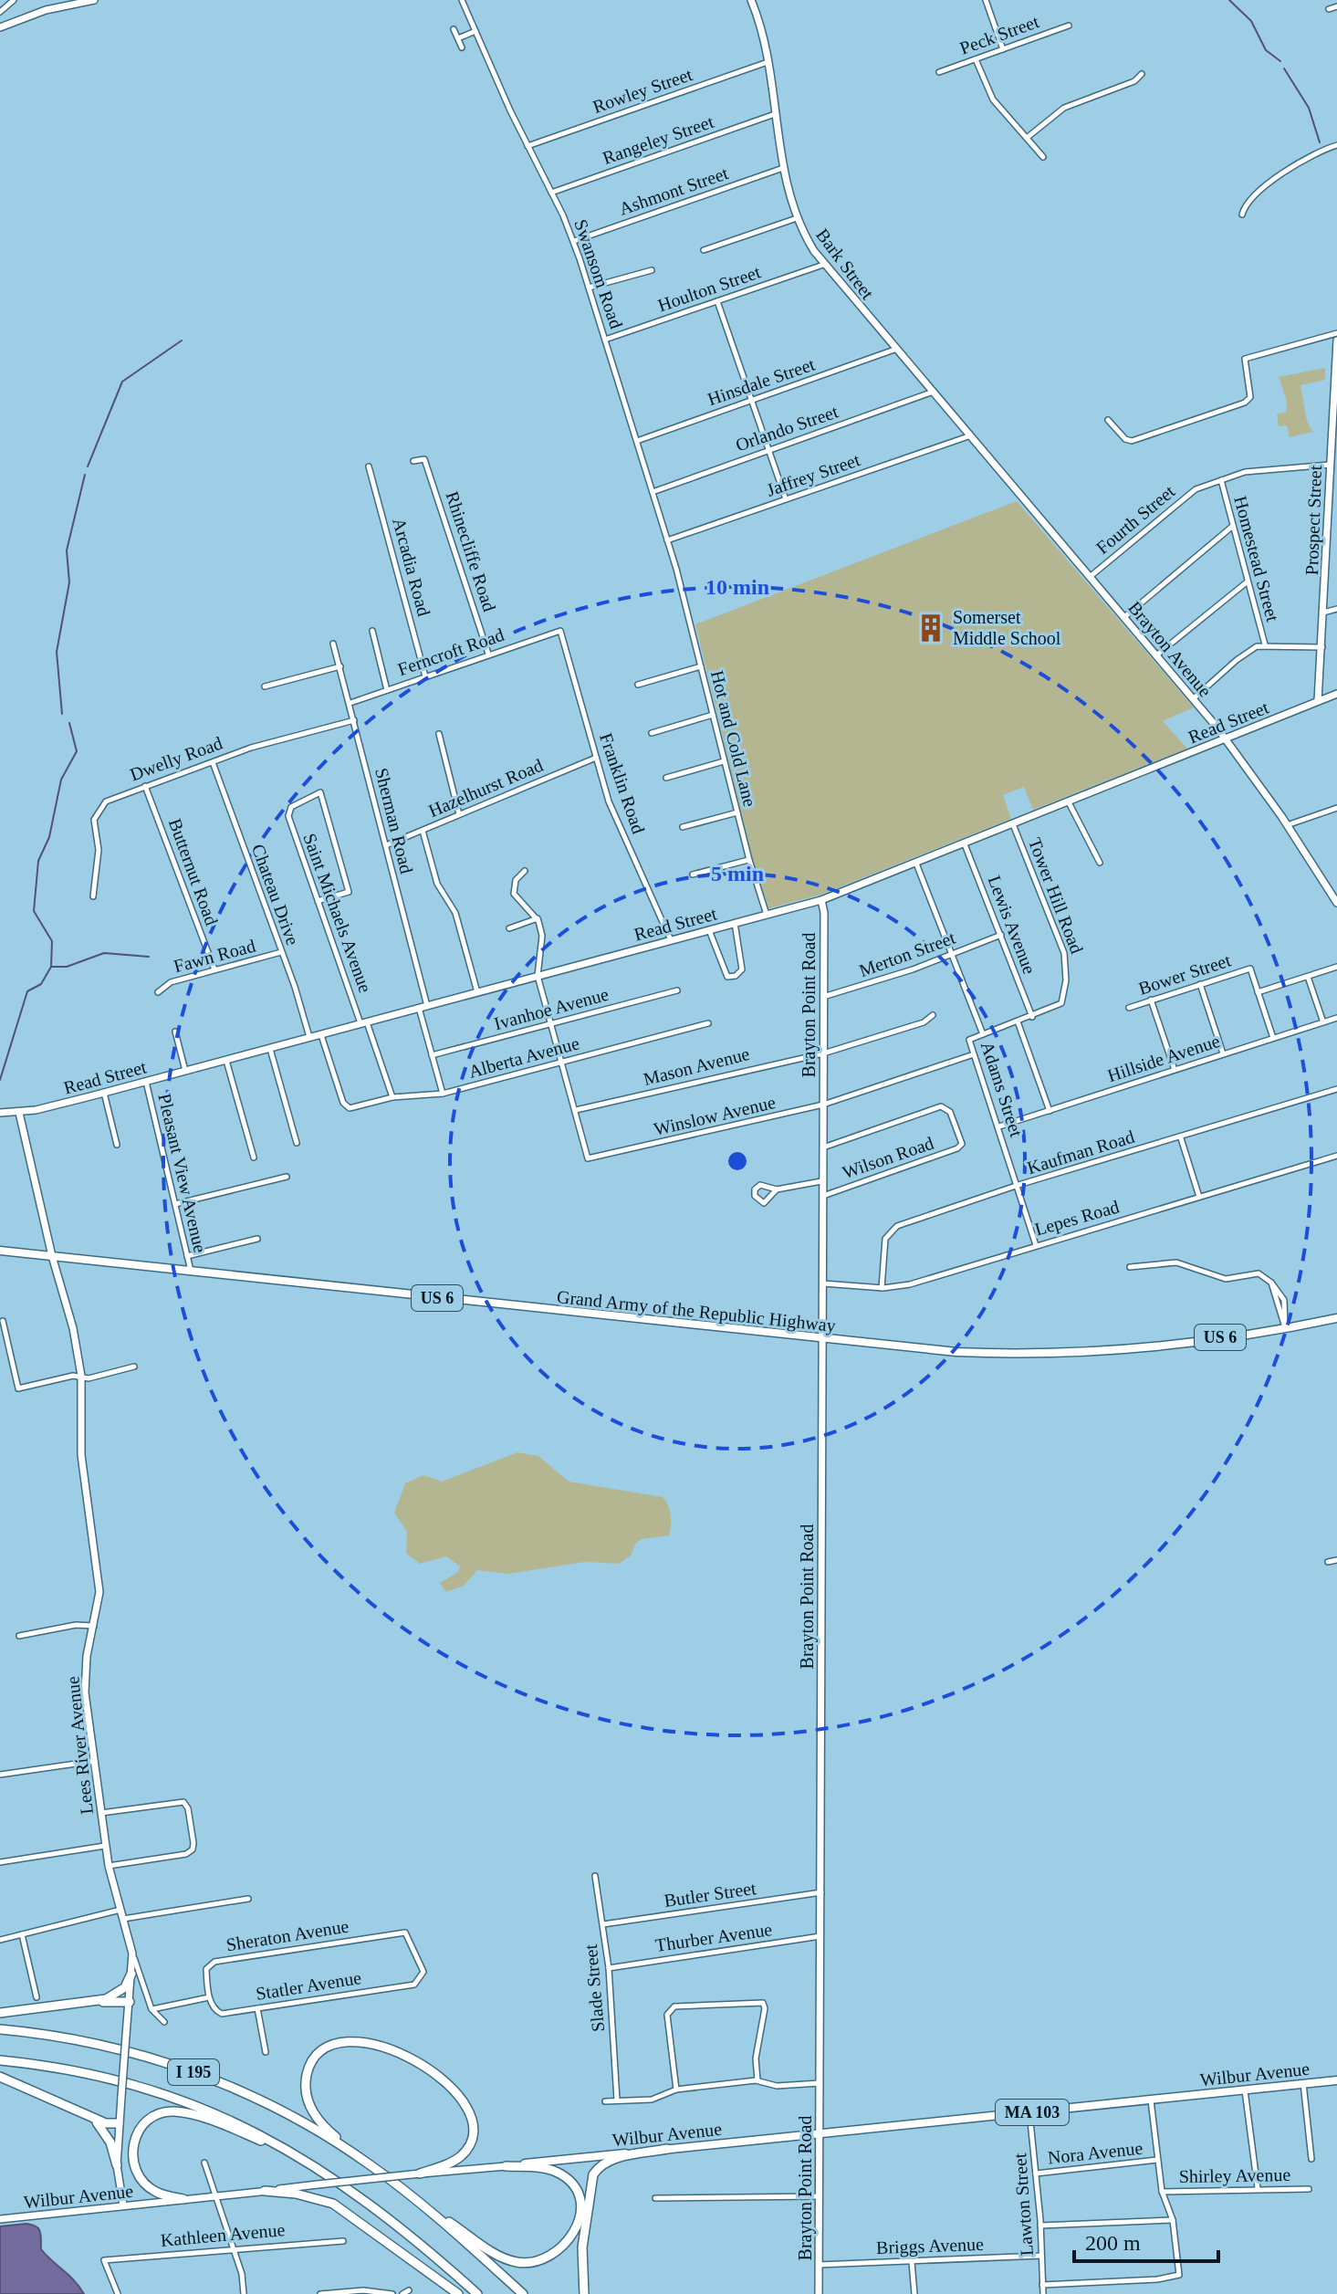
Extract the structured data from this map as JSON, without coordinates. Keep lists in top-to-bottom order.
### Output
{
  "streets": {
    "highway": ["I 195"],
    "main road": [
      "Bark Street",
      "Prospect Street",
      "Brayton Avenue",
      "Read Street",
      "Brayton Point Road",
      "US 6",
      "Grand Army of the Republic Highway",
      "Lees River Avenue",
      "Wilbur Avenue",
      "MA 103"
    ],
    "street": [
      "Peck Street",
      "Rowley Street",
      "Rangeley Street",
      "Ashmont Street",
      "Swansom Road",
      "Houlton Street",
      "Hinsdale Street",
      "Orlando Street",
      "Jaffrey Street",
      "Fourth Street",
      "Rhinecliffe Road",
      "Homestead Street",
      "Arcadia Road",
      "Ferncroft Road",
      "Hot and Cold Lane",
      "Dwelly Road",
      "Franklin Road",
      "Hazelhurst Road",
      "Sherman Road",
      "Butternut Road",
      "Chateau Drive",
      "Tower Hill Road",
      "Saint Michaels Avenue",
      "Lewis Avenue",
      "Merton Street",
      "Fawn Road",
      "Bower Street",
      "Ivanhoe Avenue",
      "Alberta Avenue",
      "Hillside Avenue",
      "Mason Avenue",
      "Adams Street",
      "Winslow Avenue",
      "Kaufman Road",
      "Wilson Road",
      "Pleasant View Avenue",
      "Lepes Road",
      "Butler Street",
      "Sheraton Avenue",
      "Thurber Avenue",
      "Statler Avenue",
      "Slade Street",
      "Nora Avenue",
      "Shirley Avenue",
      "Lawton Street",
      "Kathleen Avenue",
      "Briggs Avenue"
    ]
  },
  "crossings": [
    ["Rowley Street", "Bark Street"],
    ["Rowley Street", "Swansom Road"],
    ["Rangeley Street", "Bark Street"],
    ["Rangeley Street", "Swansom Road"],
    ["Ashmont Street", "Bark Street"],
    ["Ashmont Street", "Swansom Road"],
    ["Bark Street", "Houlton Street"],
    ["Bark Street", "Hinsdale Street"],
    ["Bark Street", "Orlando Street"],
    ["Bark Street", "Jaffrey Street"],
    ["Bark Street", "Brayton Avenue"],
    ["Swansom Road", "Houlton Street"],
    ["Swansom Road", "Hinsdale Street"],
    ["Swansom Road", "Orlando Street"],
    ["Swansom Road", "Jaffrey Street"],
    ["Swansom Road", "Hot and Cold Lane"],
    ["Fourth Street", "Prospect Street"],
    ["Fourth Street", "Homestead Street"],
    ["Fourth Street", "Brayton Avenue"],
    ["Prospect Street", "Read Street"],
    ["Rhinecliffe Road", "Ferncroft Road"],
    ["Arcadia Road", "Ferncroft Road"],
    ["Brayton Avenue", "Read Street"],
    ["Ferncroft Road", "Franklin Road"],
    ["Ferncroft Road", "Sherman Road"],
    ["Read Street", "Hot and Cold Lane"],
    ["Read Street", "Franklin Road"],
    ["Read Street", "Sherman Road"],
    ["Read Street", "Chateau Drive"],
    ["Read Street", "Tower Hill Road"],
    ["Read Street", "Saint Michaels Avenue"],
    ["Read Street", "Lewis Avenue"],
    ["Read Street", "Brayton Point Road"],
    ["Read Street", "Alberta Avenue"],
    ["Read Street", "Pleasant View Avenue"],
    ["Read Street", "Lees River Avenue"],
    ["Dwelly Road", "Sherman Road"],
    ["Dwelly Road", "Butternut Road"],
    ["Dwelly Road", "Chateau Drive"],
    ["Franklin Road", "Hazelhurst Road"],
    ["Hazelhurst Road", "Sherman Road"],
    ["Sherman Road", "Ivanhoe Avenue"],
    ["Sherman Road", "Alberta Avenue"],
    ["Butternut Road", "Fawn Road"],
    ["Chateau Drive", "Fawn Road"],
    ["Tower Hill Road", "Lewis Avenue"],
    ["Saint Michaels Avenue", "Alberta Avenue"],
    ["Lewis Avenue", "Merton Street"],
    ["Merton Street", "Brayton Point Road"],
    ["Brayton Point Road", "Mason Avenue"],
    ["Brayton Point Road", "Winslow Avenue"],
    ["Brayton Point Road", "Wilson Road"],
    ["Brayton Point Road", "Lepes Road"],
    ["Brayton Point Road", "Grand Army of the Republic Highway"],
    ["Brayton Point Road", "Butler Street"],
    ["Brayton Point Road", "Thurber Avenue"],
    ["Brayton Point Road", "Wilbur Avenue"],
    ["Brayton Point Road", "Briggs Avenue"],
    ["Hillside Avenue", "Adams Street"],
    ["Mason Avenue", "Winslow Avenue"],
    ["Adams Street", "Winslow Avenue"],
    ["Adams Street", "Kaufman Road"],
    ["Adams Street", "Lepes Road"],
    ["Kaufman Road", "Lepes Road"],
    ["Pleasant View Avenue", "Grand Army of the Republic Highway"],
    ["US 6", "Grand Army of the Republic Highway"],
    ["US 6", "Lees River Avenue"],
    ["Grand Army of the Republic Highway", "Lees River Avenue"],
    ["Lees River Avenue", "Wilbur Avenue"],
    ["Butler Street", "Slade Street"],
    ["Sheraton Avenue", "Statler Avenue"],
    ["Thurber Avenue", "Slade Street"],
    ["Wilbur Avenue", "Lawton Street"],
    ["Nora Avenue", "Lawton Street"],
    ["Lawton Street", "Briggs Avenue"]
  ],
  "places": {
    "building": ["Somerset Middle School"]
  },
  "scale_bar": "200 m",
  "rings": ["10 min", "5 min"]
}
